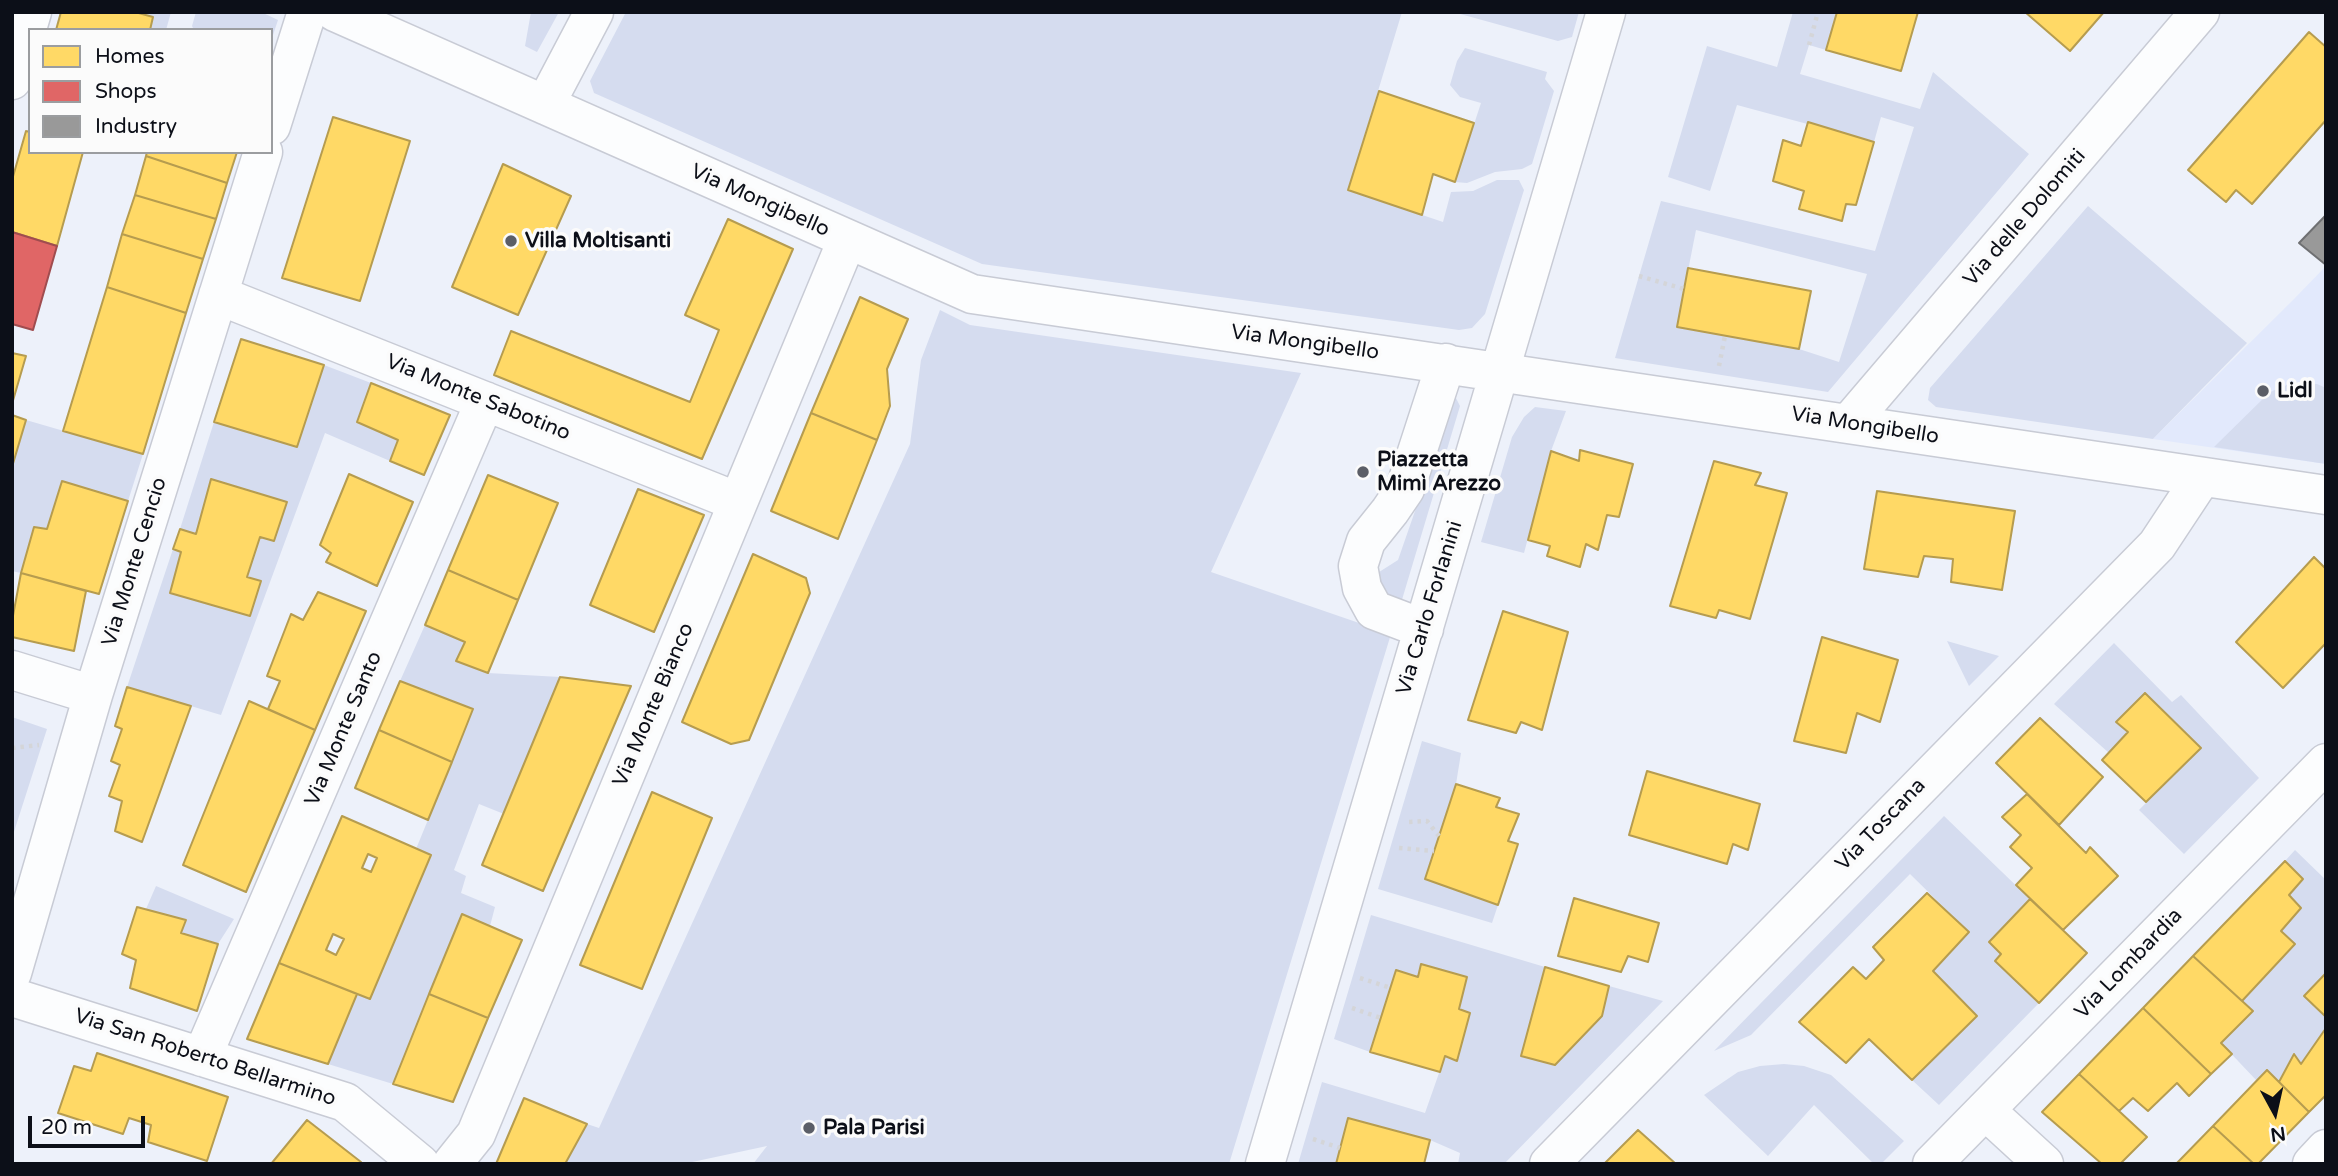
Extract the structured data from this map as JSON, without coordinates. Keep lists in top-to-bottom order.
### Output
{
  "streets": {
    "street": [
      "Via Mongibello",
      "Via delle Dolomiti",
      "Via Monte Sabotino",
      "Via Monte Cencio",
      "Via Carlo Forlanini",
      "Via Monte Bianco",
      "Via Monte Santo",
      "Via Toscana",
      "Via Lombardia",
      "Via San Roberto Bellarmino"
    ]
  },
  "crossings": [
    ["Via Mongibello", "Via delle Dolomiti"],
    ["Via Mongibello", "Via Carlo Forlanini"],
    ["Via Mongibello", "Via Monte Bianco"],
    ["Via Mongibello", "Via Toscana"],
    ["Via Monte Sabotino", "Via Monte Cencio"],
    ["Via Monte Sabotino", "Via Monte Bianco"],
    ["Via Monte Sabotino", "Via Monte Santo"],
    ["Via Monte Santo", "Via San Roberto Bellarmino"]
  ],
  "places": [
    "Villa Moltisanti",
    "Lidl",
    "Piazzetta Mimì Arezzo",
    "Pala Parisi"
  ],
  "legend": ["Homes", "Shops", "Industry"],
  "scale_bar": "20 m",
  "north": "bottom"
}
